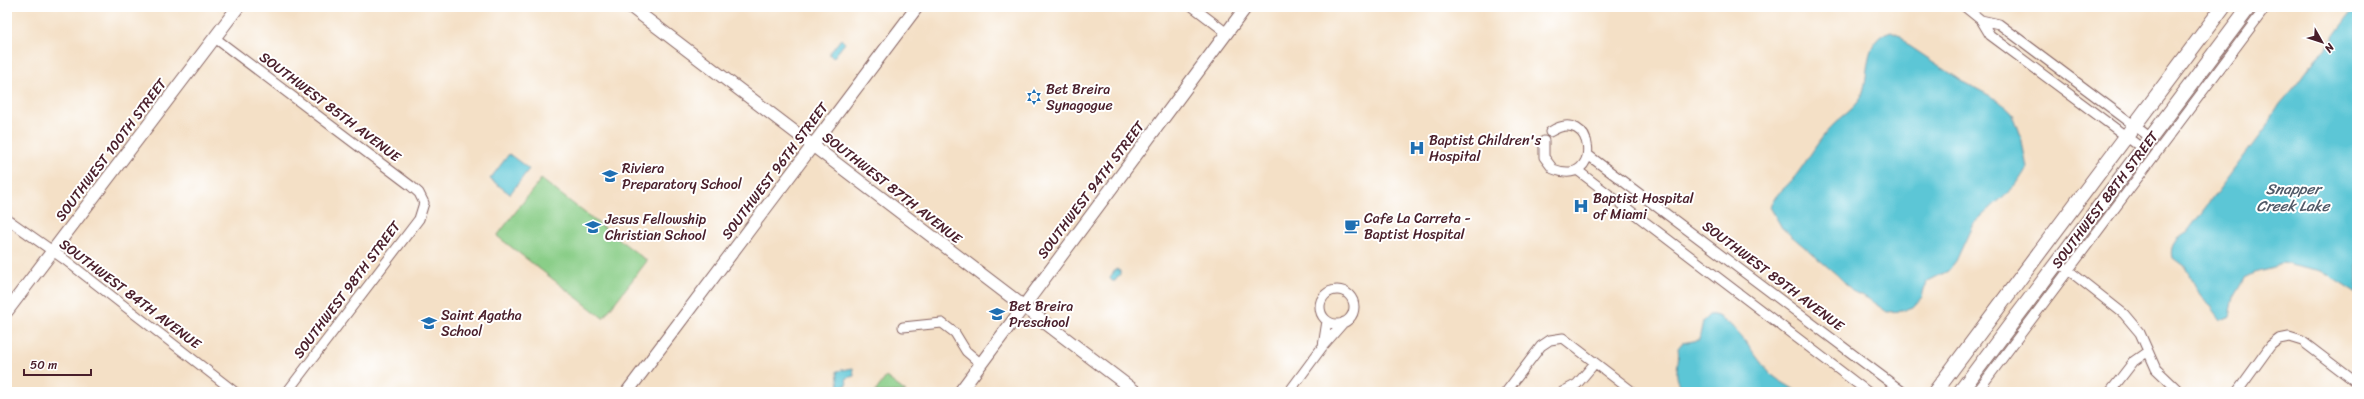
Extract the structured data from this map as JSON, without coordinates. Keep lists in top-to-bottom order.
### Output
{
  "streets": {
    "main road": ["SOUTHWEST 88TH STREET"],
    "street": [
      "SOUTHWEST 85TH AVENUE",
      "SOUTHWEST 100TH STREET",
      "SOUTHWEST 96TH STREET",
      "SOUTHWEST 87TH AVENUE",
      "SOUTHWEST 94TH STREET",
      "SOUTHWEST 89TH AVENUE",
      "SOUTHWEST 98TH STREET",
      "SOUTHWEST 84TH AVENUE"
    ]
  },
  "crossings": [
    ["SOUTHWEST 85TH AVENUE", "SOUTHWEST 100TH STREET"],
    ["SOUTHWEST 85TH AVENUE", "SOUTHWEST 98TH STREET"],
    ["SOUTHWEST 100TH STREET", "SOUTHWEST 84TH AVENUE"],
    ["SOUTHWEST 96TH STREET", "SOUTHWEST 87TH AVENUE"],
    ["SOUTHWEST 87TH AVENUE", "SOUTHWEST 94TH STREET"]
  ],
  "water": ["Snapper Creek Lake"],
  "places": {
    "synagogue": ["Bet Breira Synagogue"],
    "hospital": ["Baptist Children's Hospital", "Baptist Hospital of Miami"],
    "school or university": [
      "Riviera Preparatory School",
      "Jesus Fellowship Christian School",
      "Bet Breira Preschool",
      "Saint Agatha School"
    ],
    "cafe": ["Cafe La Carreta - Baptist Hospital"]
  },
  "scale_bar": "50 m",
  "north": "bottom right"
}
